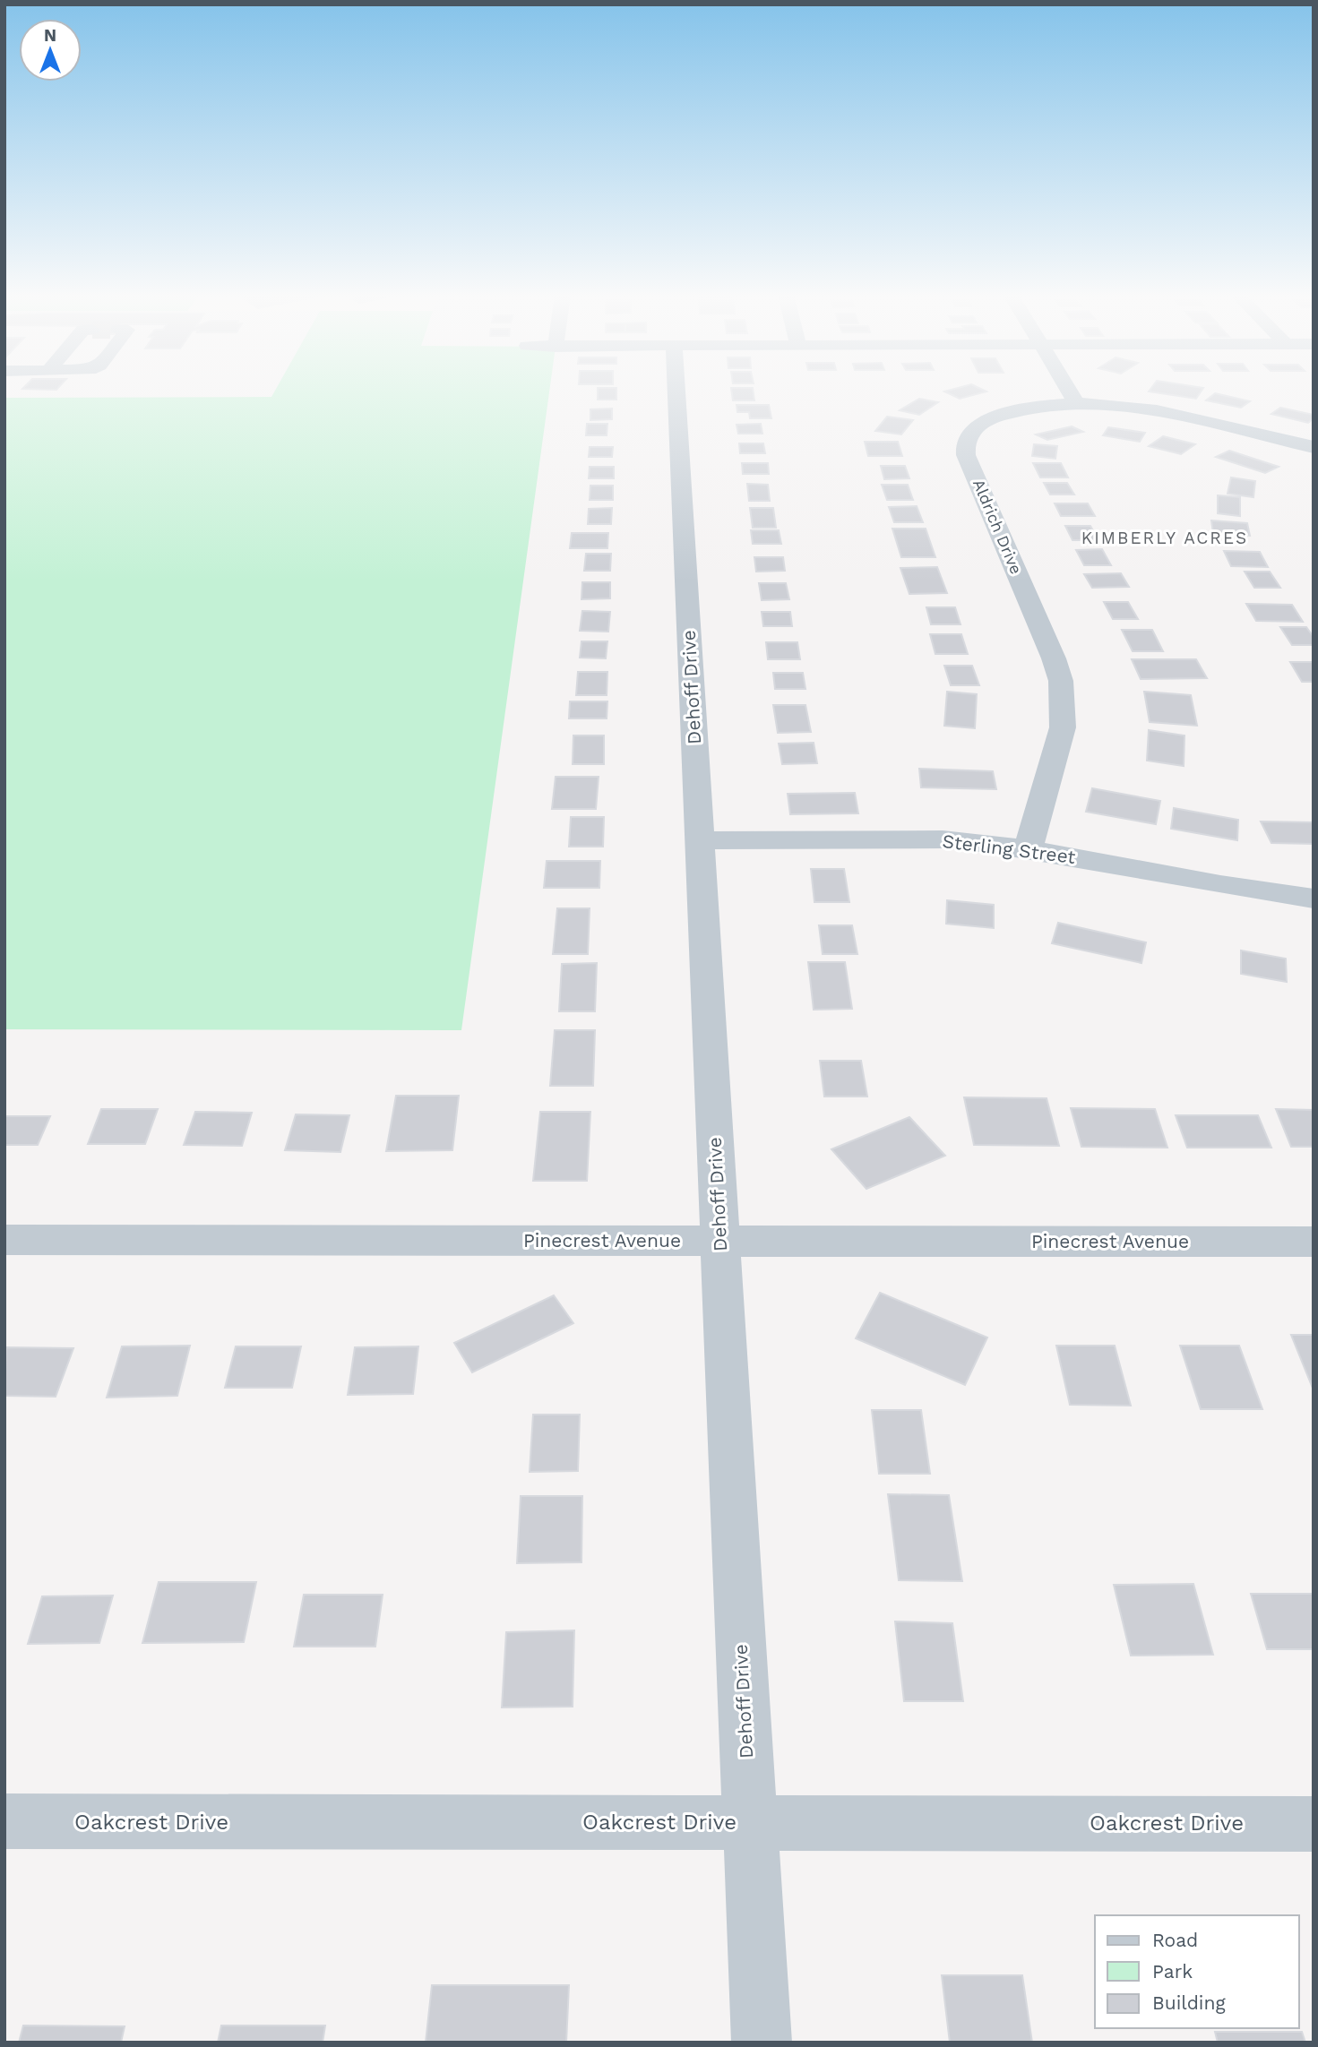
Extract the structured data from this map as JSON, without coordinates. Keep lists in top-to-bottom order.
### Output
{
  "streets": {
    "street": [
      "Aldrich Drive",
      "Dehoff Drive",
      "Sterling Street",
      "Pinecrest Avenue",
      "Oakcrest Drive"
    ]
  },
  "crossings": [
    ["Aldrich Drive", "Sterling Street"],
    ["Dehoff Drive", "Sterling Street"],
    ["Dehoff Drive", "Pinecrest Avenue"],
    ["Dehoff Drive", "Oakcrest Drive"]
  ],
  "districts": ["KIMBERLY ACRES"],
  "legend": ["Road", "Park", "Building"],
  "north": "top"
}
